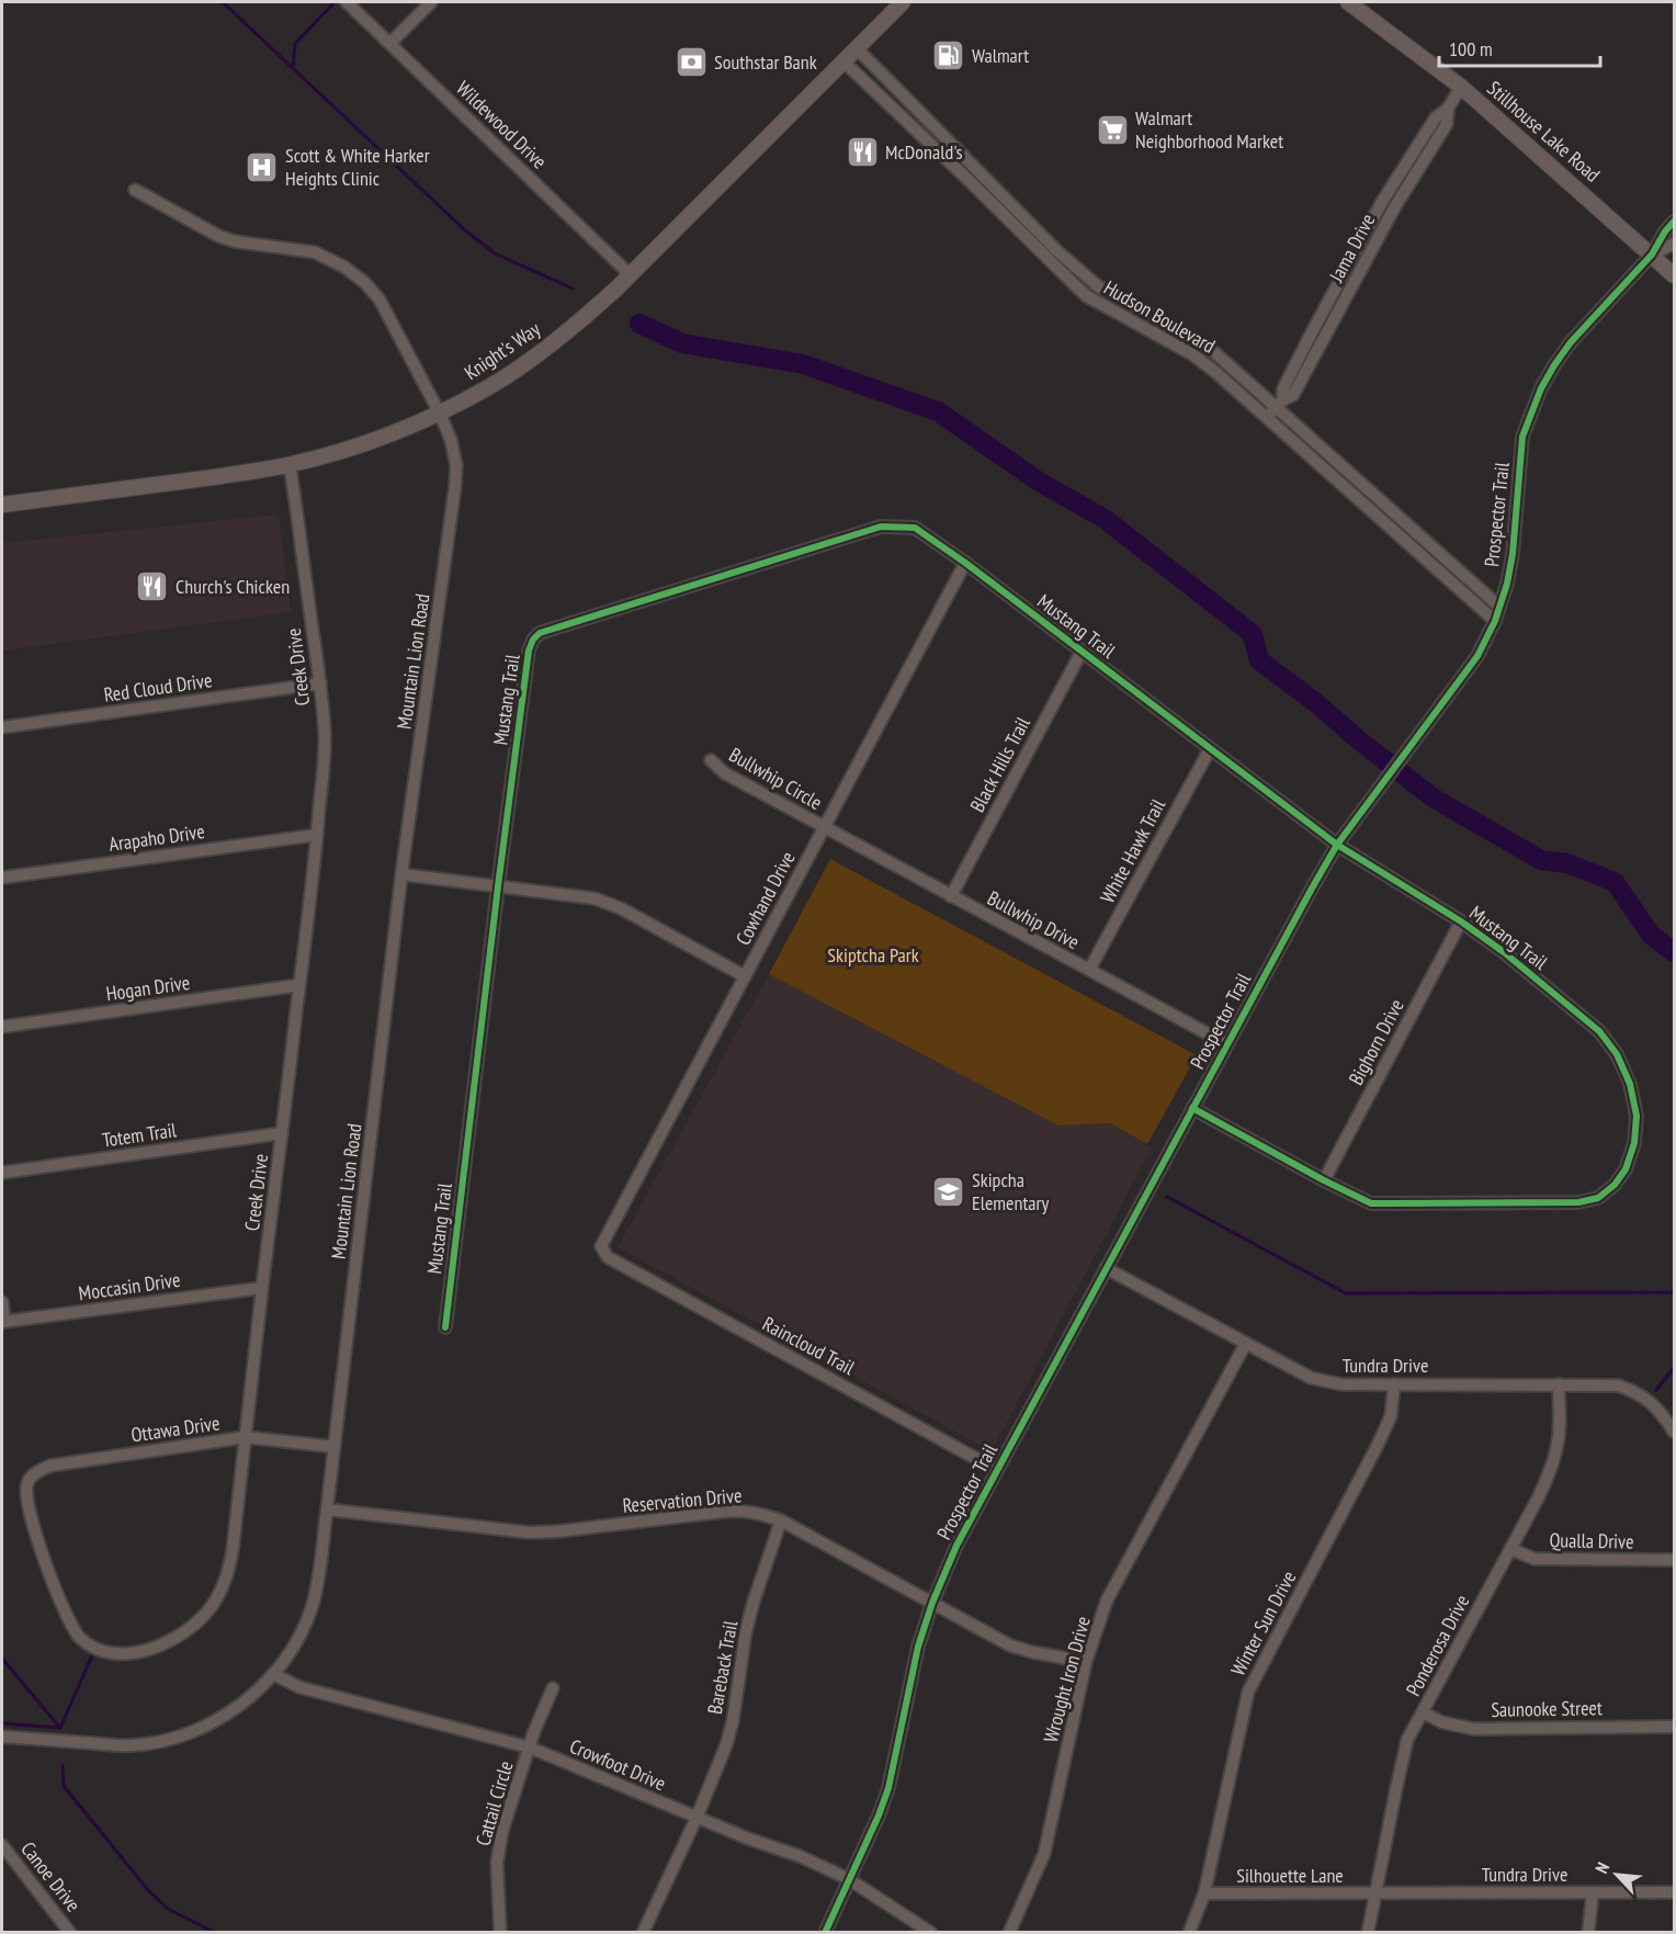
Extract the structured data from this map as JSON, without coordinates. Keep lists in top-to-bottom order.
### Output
{
  "streets": {
    "main road": ["Stillhouse Lake Road", "Knight's Way"],
    "street": [
      "Wildewood Drive",
      "Jama Drive",
      "Hudson Boulevard",
      "Prospector Trail",
      "Mustang Trail",
      "Mountain Lion Road",
      "Creek Drive",
      "Red Cloud Drive",
      "Black Hills Trail",
      "Bullwhip Circle",
      "Arapaho Drive",
      "White Hawk Trail",
      "Cowhand Drive",
      "Bullwhip Drive",
      "Hogan Drive",
      "Bighorn Drive",
      "Totem Trail",
      "Moccasin Drive",
      "Raincloud Trail",
      "Tundra Drive",
      "Ottawa Drive",
      "Reservation Drive",
      "Qualla Drive",
      "Winter Sun Drive",
      "Ponderosa Drive",
      "Bareback Trail",
      "Wrought Iron Drive",
      "Saunooke Street",
      "Crowfoot Drive",
      "Cattail Circle",
      "Silhouette Lane",
      "Canoe Drive"
    ]
  },
  "crossings": [
    ["Wildewood Drive", "Knight's Way"],
    ["Stillhouse Lake Road", "Jama Drive"],
    ["Stillhouse Lake Road", "Prospector Trail"],
    ["Jama Drive", "Hudson Boulevard"],
    ["Hudson Boulevard", "Knight's Way"],
    ["Hudson Boulevard", "Prospector Trail"],
    ["Knight's Way", "Mountain Lion Road"],
    ["Knight's Way", "Creek Drive"],
    ["Prospector Trail", "Mustang Trail"],
    ["Prospector Trail", "Bullwhip Drive"],
    ["Prospector Trail", "Raincloud Trail"],
    ["Prospector Trail", "Tundra Drive"],
    ["Prospector Trail", "Reservation Drive"],
    ["Prospector Trail", "Crowfoot Drive"],
    ["Mustang Trail", "Black Hills Trail"],
    ["Mustang Trail", "White Hawk Trail"],
    ["Mustang Trail", "Cowhand Drive"],
    ["Mustang Trail", "Bighorn Drive"],
    ["Mountain Lion Road", "Ottawa Drive"],
    ["Mountain Lion Road", "Reservation Drive"],
    ["Mountain Lion Road", "Crowfoot Drive"],
    ["Creek Drive", "Red Cloud Drive"],
    ["Creek Drive", "Arapaho Drive"],
    ["Creek Drive", "Hogan Drive"],
    ["Creek Drive", "Totem Trail"],
    ["Creek Drive", "Moccasin Drive"],
    ["Creek Drive", "Ottawa Drive"],
    ["Black Hills Trail", "Bullwhip Drive"],
    ["Bullwhip Circle", "Cowhand Drive"],
    ["Bullwhip Circle", "Bullwhip Drive"],
    ["White Hawk Trail", "Bullwhip Drive"],
    ["Cowhand Drive", "Bullwhip Drive"],
    ["Cowhand Drive", "Raincloud Trail"],
    ["Tundra Drive", "Winter Sun Drive"],
    ["Tundra Drive", "Ponderosa Drive"],
    ["Tundra Drive", "Wrought Iron Drive"],
    ["Tundra Drive", "Silhouette Lane"],
    ["Reservation Drive", "Bareback Trail"],
    ["Reservation Drive", "Wrought Iron Drive"],
    ["Qualla Drive", "Ponderosa Drive"],
    ["Winter Sun Drive", "Silhouette Lane"],
    ["Ponderosa Drive", "Saunooke Street"],
    ["Ponderosa Drive", "Silhouette Lane"],
    ["Bareback Trail", "Crowfoot Drive"],
    ["Crowfoot Drive", "Cattail Circle"]
  ],
  "parks": ["Skiptcha Park"],
  "places": {
    "fuel station": ["Walmart"],
    "bank": ["Southstar Bank"],
    "supermarket": ["Walmart Neighborhood Market"],
    "restaurant": ["McDonald's", "Church's Chicken"],
    "hospital": ["Scott & White Harker Heights Clinic"],
    "school or university": ["Skipcha Elementary"]
  },
  "scale_bar": "100 m",
  "north": "top left"
}
